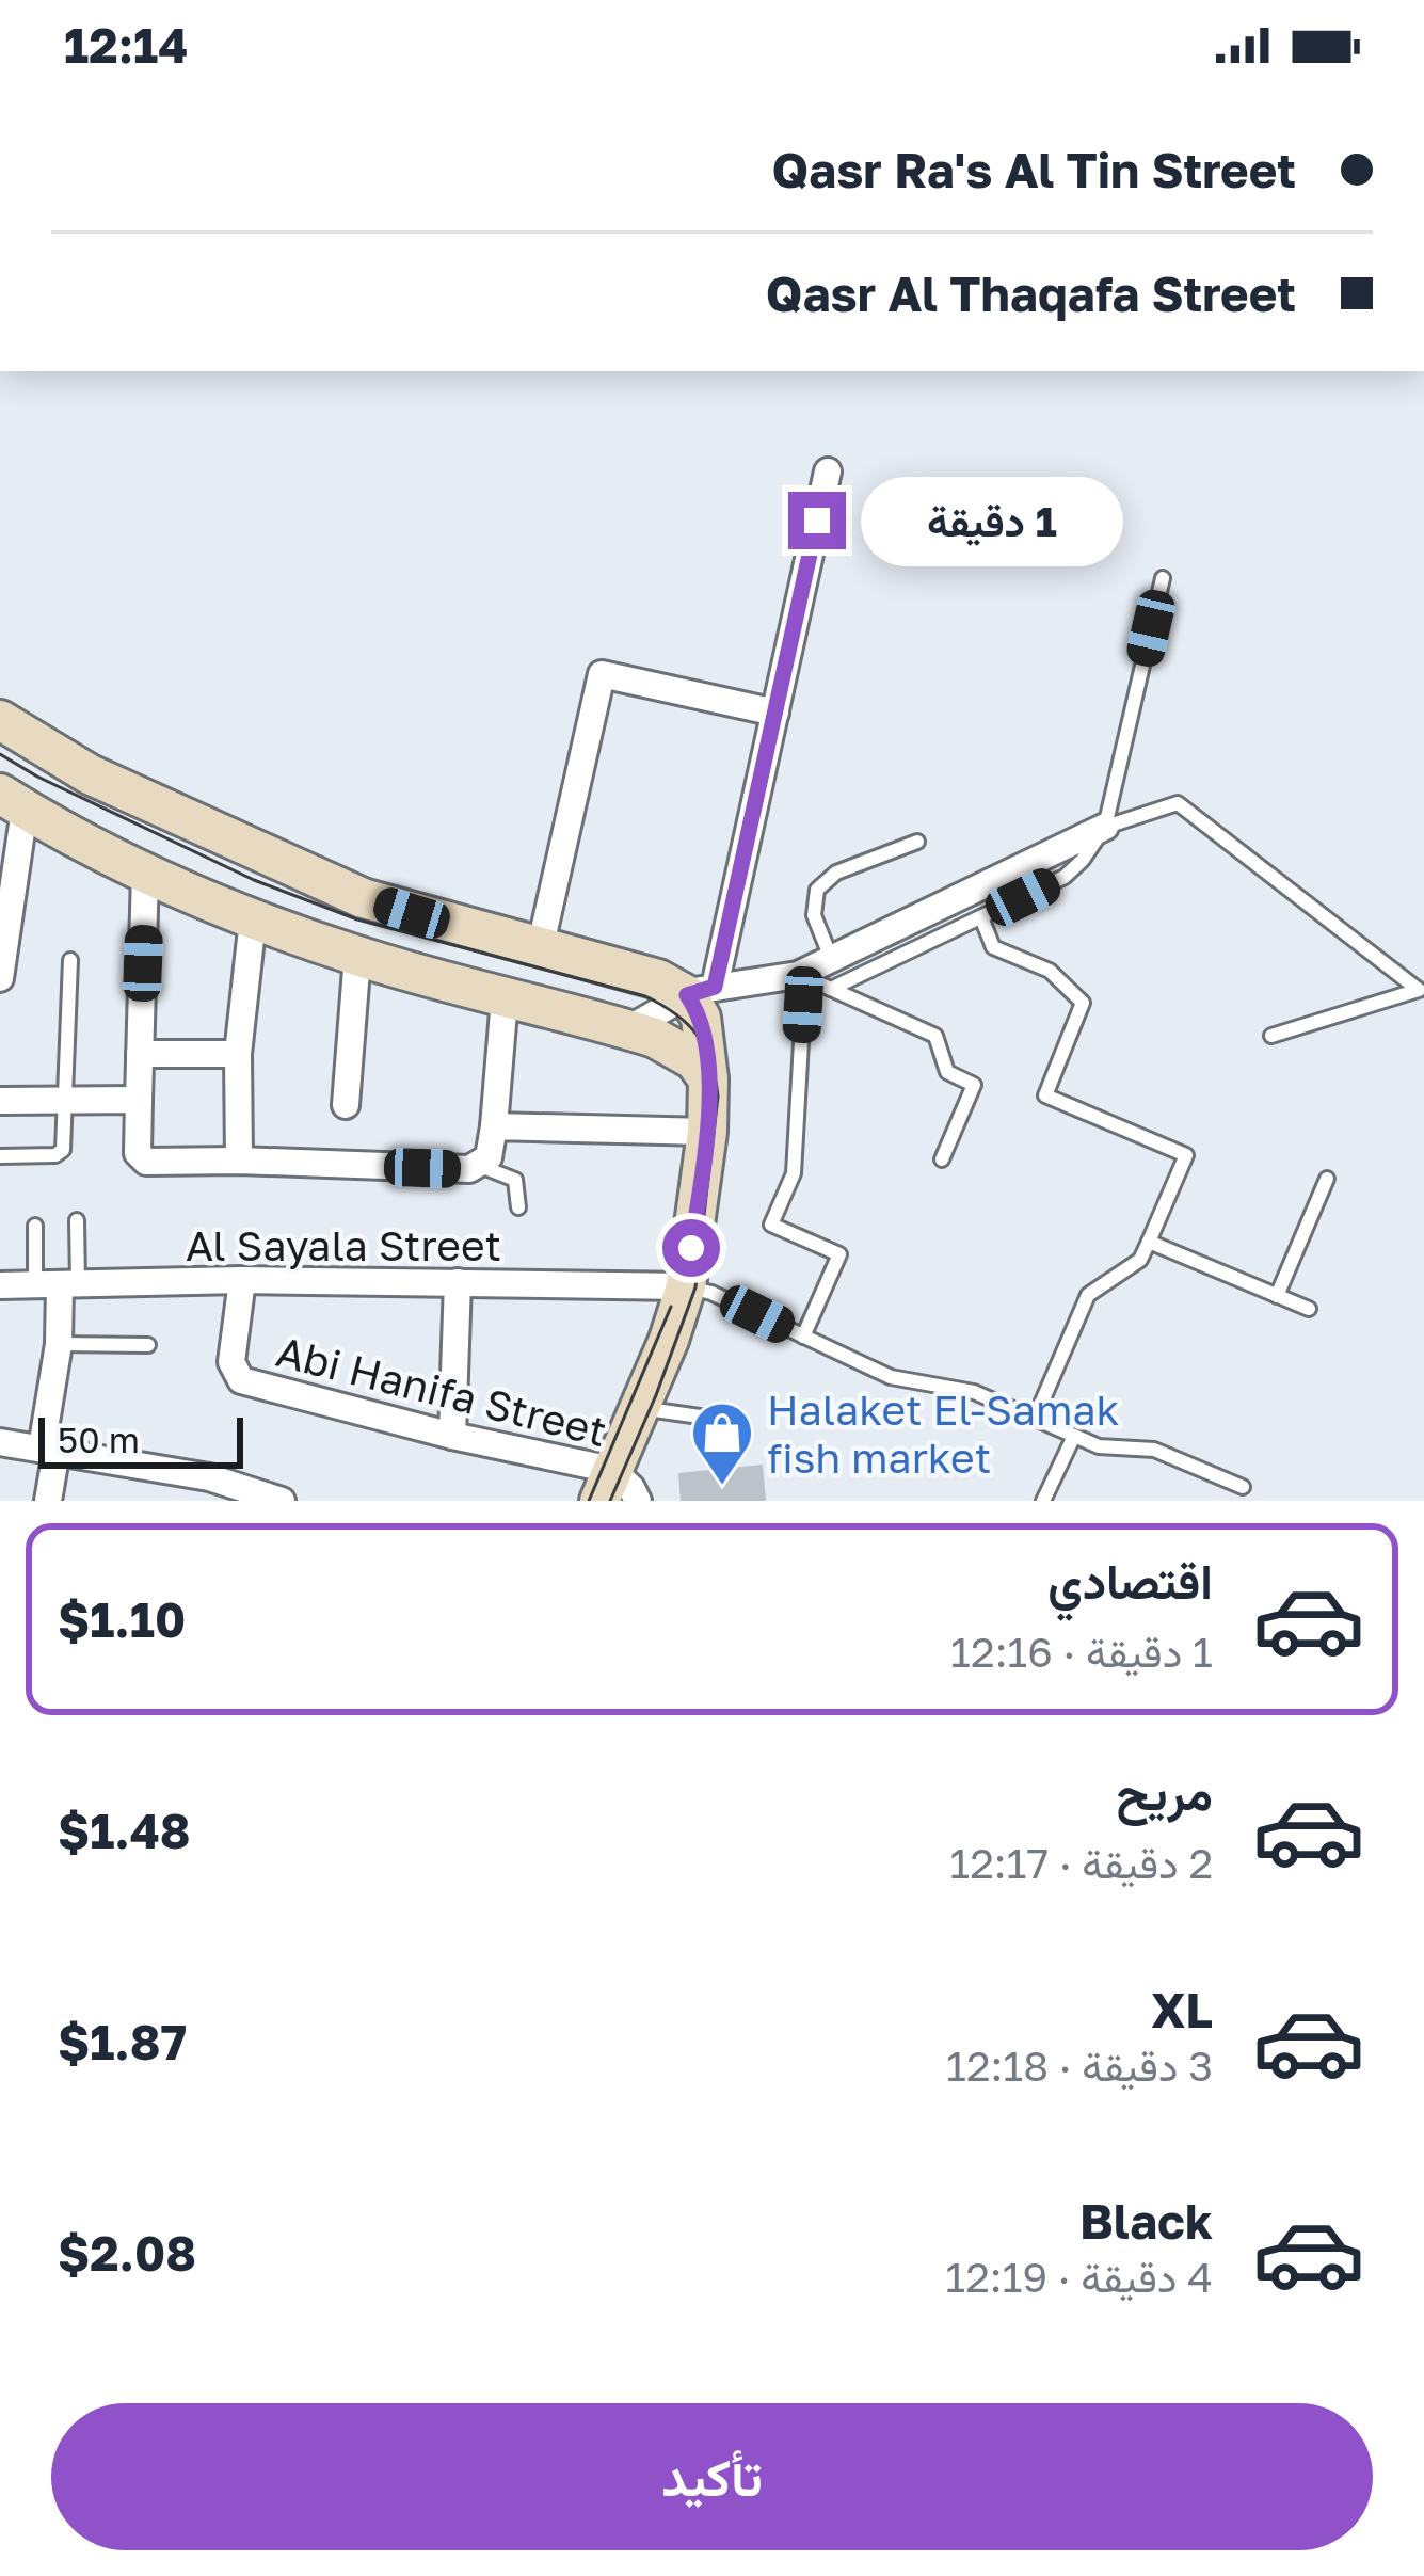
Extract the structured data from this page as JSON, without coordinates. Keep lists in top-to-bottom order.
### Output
{
  "streets": {
    "street": ["Al Sayala Street", "Abi Hanifa Street"]
  },
  "crossings": [
    ["Al Sayala Street", "Abi Hanifa Street"]
  ],
  "places": {
    "shop": ["Halaket El-Samak fish market"]
  },
  "scale_bar": "50 m",
  "page": {
    "status": "12:14",
    "banner": ["Qasr Ra's Al Tin Street", "Qasr Al Thaqafa Street"],
    "bubble": "1 دقيقة",
    "scale": "50 m",
    "list": [
      {
        "name": "اقتصادي",
        "note": "1 دقيقة · 12:16",
        "value": "$1.10"
      },
      {
        "name": "مريح",
        "note": "2 دقيقة · 12:17",
        "value": "$1.48"
      },
      {
        "name": "XL",
        "note": "3 دقيقة · 12:18",
        "value": "$1.87"
      },
      {
        "name": "Black",
        "note": "4 دقيقة · 12:19",
        "value": "$2.08"
      }
    ],
    "buttons": "تأكيد"
  }
}
